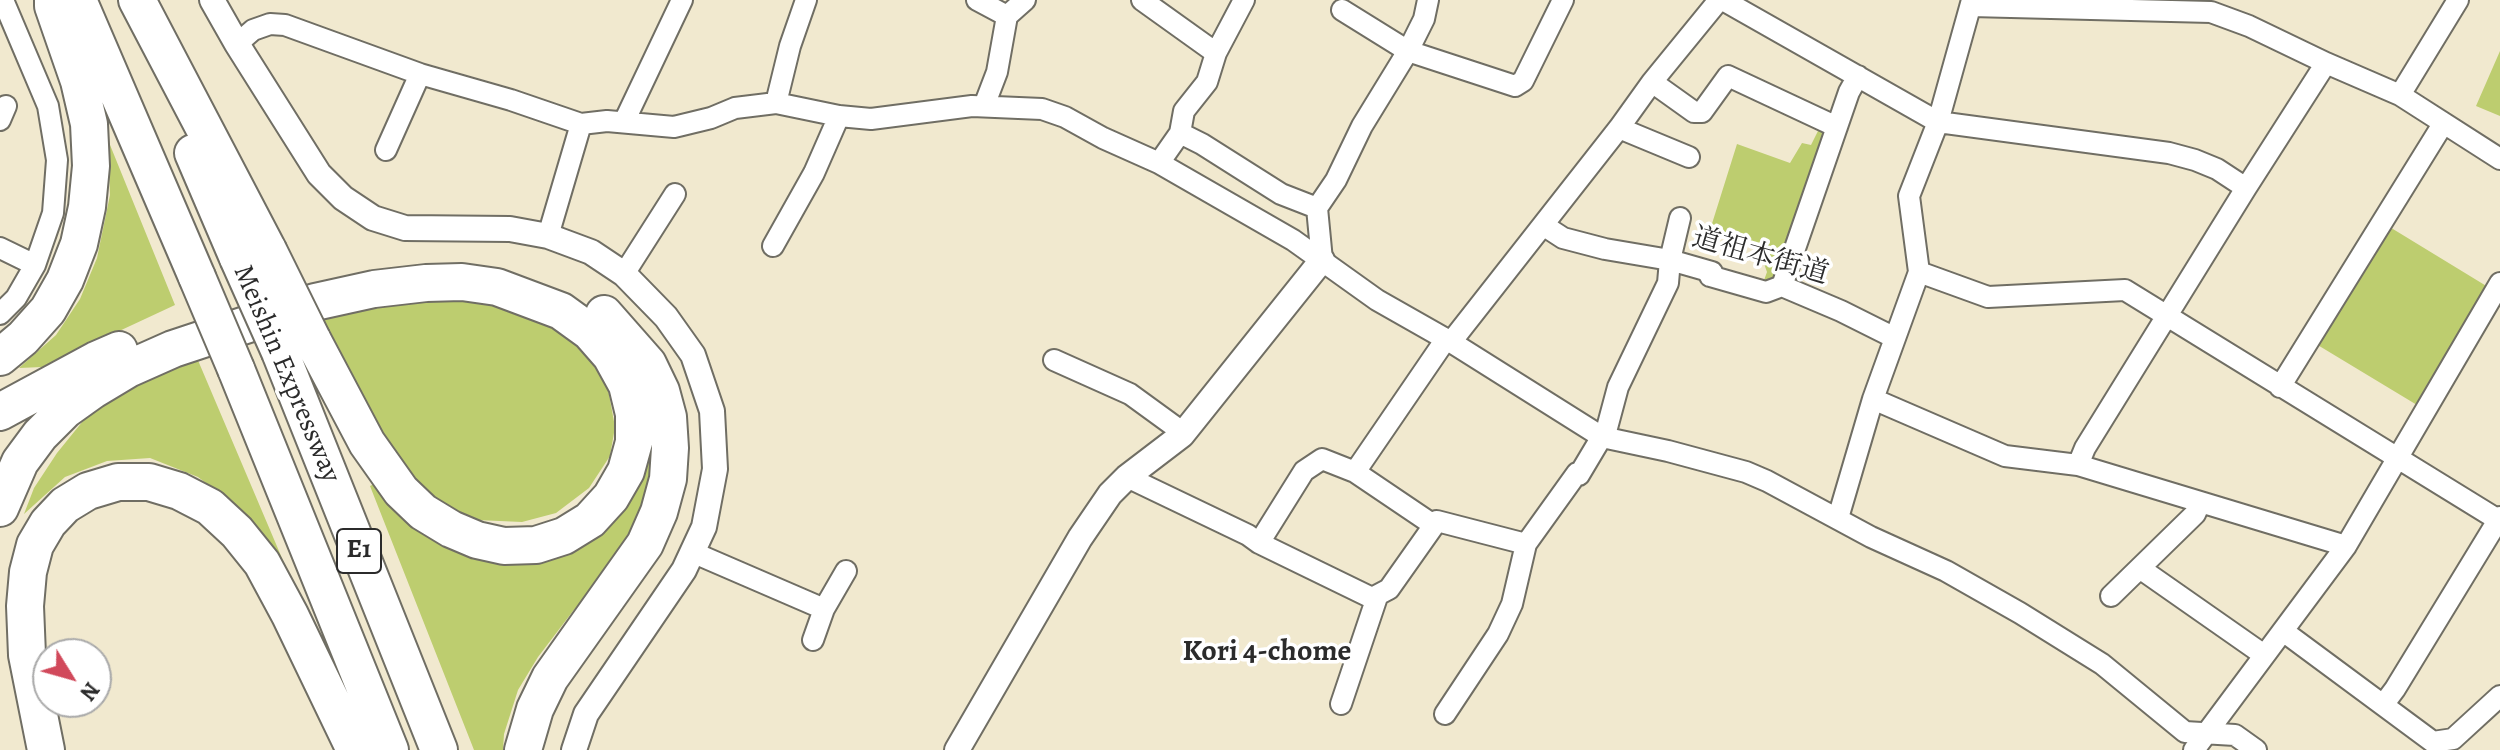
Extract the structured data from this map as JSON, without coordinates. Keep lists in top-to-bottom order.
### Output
{
  "streets": {
    "highway": ["Meishin Expressway", "E1"],
    "street": ["道祖本街道"]
  },
  "districts": ["Kori 4-chome"],
  "north": "bottom right"
}
